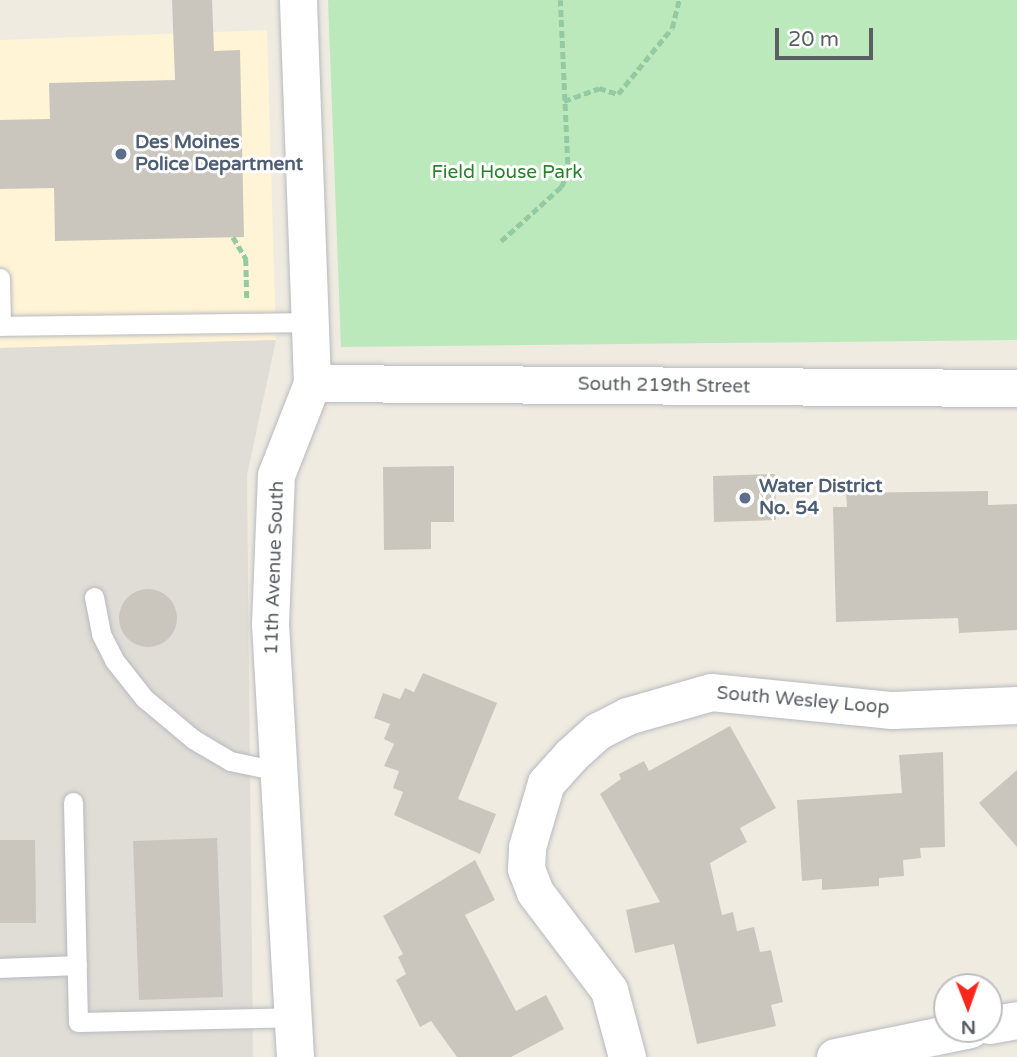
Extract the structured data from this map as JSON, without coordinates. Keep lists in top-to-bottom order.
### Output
{
  "streets": {
    "street": ["South 219th Street", "11th Avenue South", "South Wesley Loop"]
  },
  "crossings": [
    ["South 219th Street", "11th Avenue South"]
  ],
  "parks": ["Field House Park"],
  "places": ["Des Moines Police Department", "Water District No. 54"],
  "scale_bar": "20 m",
  "north": "bottom"
}
